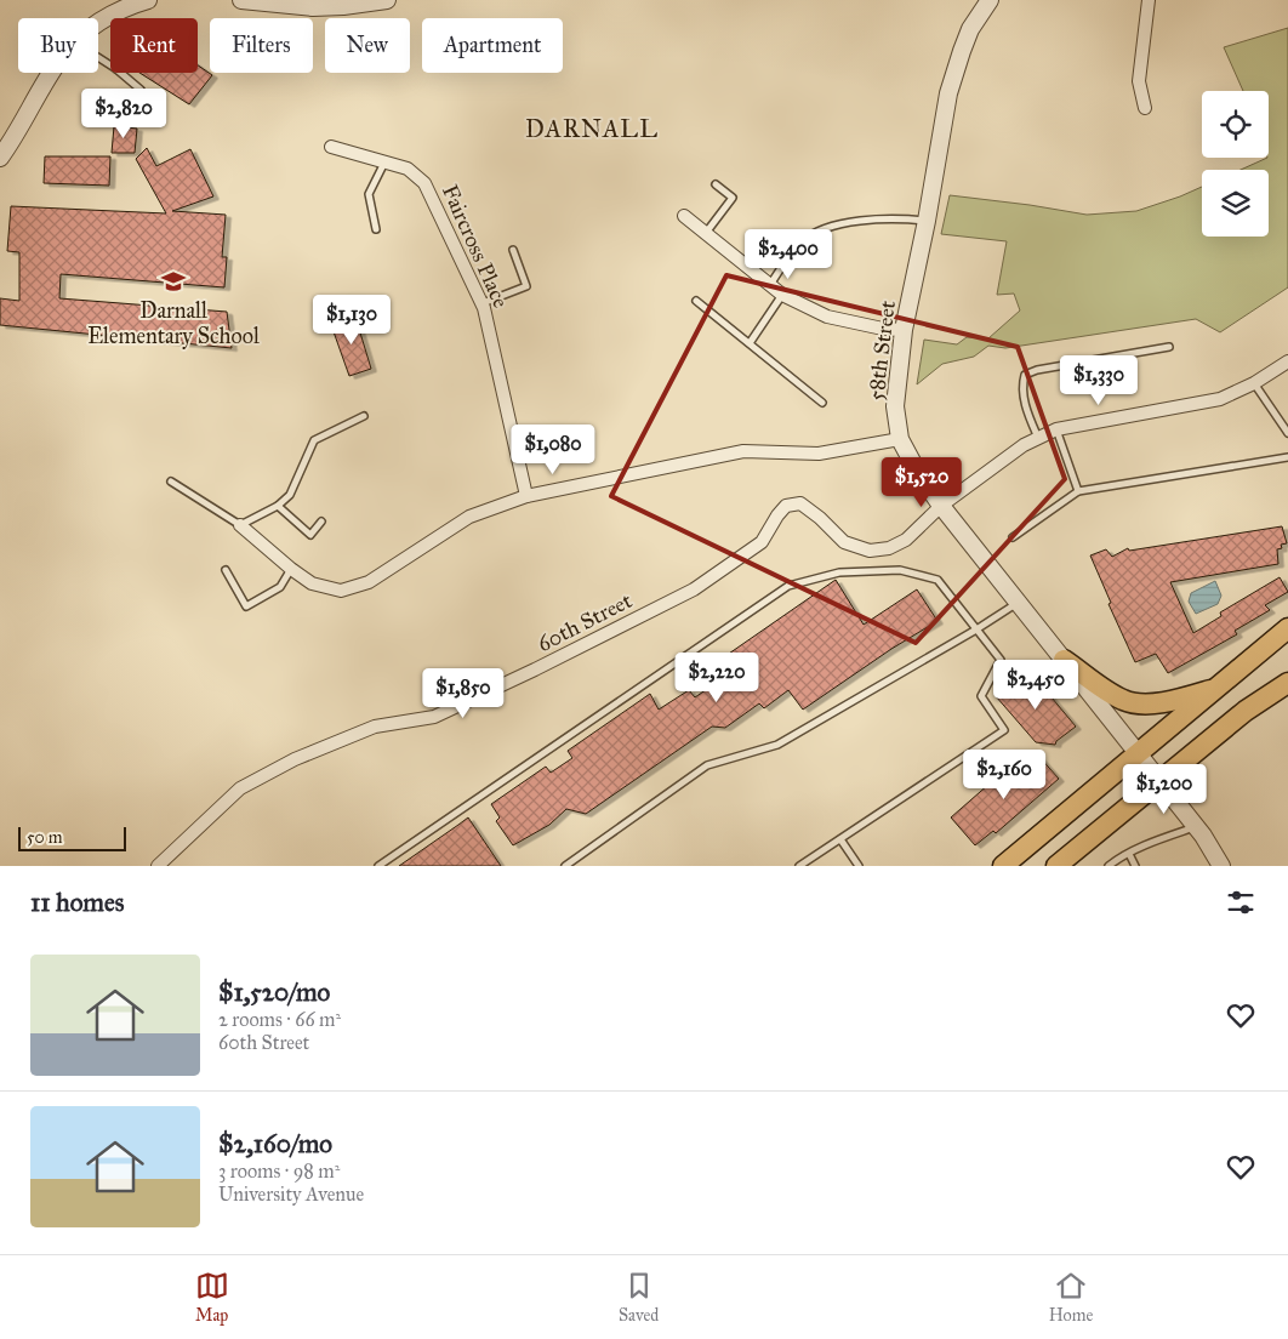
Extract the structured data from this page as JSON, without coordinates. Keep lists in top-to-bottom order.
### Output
{
  "streets": {
    "street": ["Faircross Place", "58th Street", "60th Street"]
  },
  "crossings": [
    ["58th Street", "60th Street"]
  ],
  "districts": ["DARNALL"],
  "places": {
    "school or university": ["Darnall Elementary School"]
  },
  "scale_bar": "50 m",
  "page": {
    "chip": [
      "Buy",
      "Rent",
      "Filters",
      "New",
      "Apartment"
    ],
    "price": [
      "$2,820",
      "$2,400",
      "$1,130",
      "$1,330",
      "$1,080",
      "$1,520",
      "$2,220",
      "$2,450",
      "$1,850",
      "$2,160",
      "$1,200"
    ],
    "scale": "50 m",
    "heading": "11 homes",
    "list": [
      {
        "name": "$1,520/mo",
        "note": "2 rooms · 66 m² · 60th Street"
      },
      {
        "name": "$2,160/mo",
        "note": "3 rooms · 98 m² · University Avenue"
      }
    ],
    "tabs": ["Map", "Saved", "Home"]
  }
}
